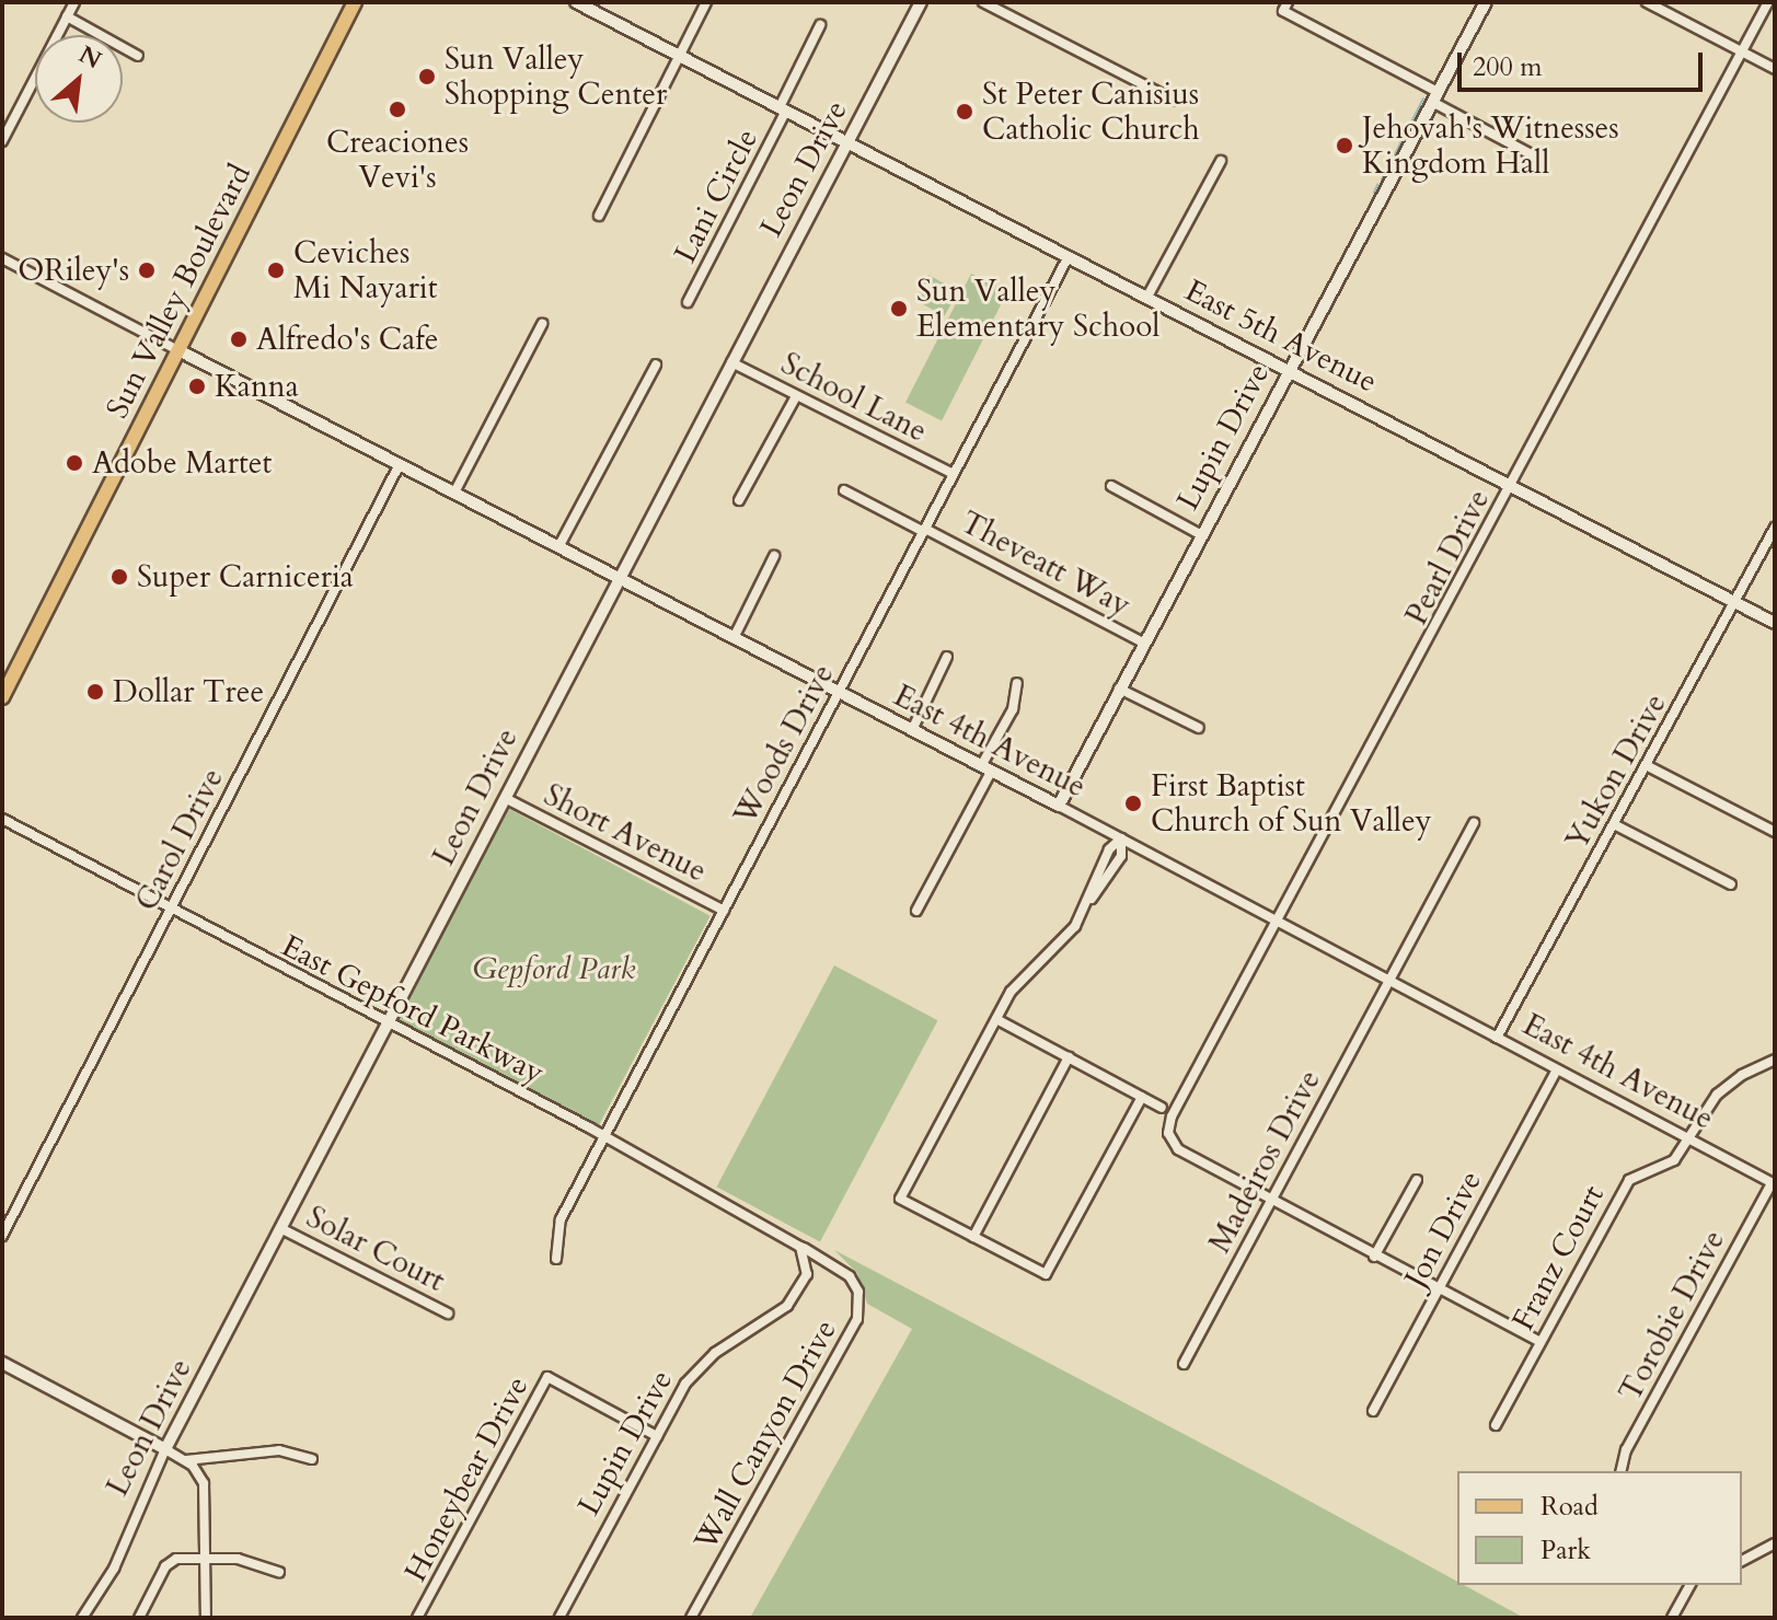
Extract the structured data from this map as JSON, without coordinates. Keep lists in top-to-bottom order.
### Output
{
  "streets": {
    "main road": ["Sun Valley Boulevard"],
    "street": [
      "Leon Drive",
      "Lani Circle",
      "East 5th Avenue",
      "School Lane",
      "Lupin Drive",
      "Pearl Drive",
      "Theveatt Way",
      "East 4th Avenue",
      "Woods Drive",
      "Yukon Drive",
      "Short Avenue",
      "Carol Drive",
      "East Gepford Parkway",
      "Madeiros Drive",
      "Jon Drive",
      "Solar Court",
      "Franz Court",
      "Torobie Drive",
      "Wall Canyon Drive",
      "Honeybear Drive"
    ]
  },
  "crossings": [
    ["Leon Drive", "East 5th Avenue"],
    ["Leon Drive", "School Lane"],
    ["Leon Drive", "East 4th Avenue"],
    ["Leon Drive", "Short Avenue"],
    ["Leon Drive", "East Gepford Parkway"],
    ["Leon Drive", "Solar Court"],
    ["Lani Circle", "East 5th Avenue"],
    ["Sun Valley Boulevard", "East 4th Avenue"],
    ["East 5th Avenue", "Lupin Drive"],
    ["East 5th Avenue", "Pearl Drive"],
    ["East 5th Avenue", "Woods Drive"],
    ["East 5th Avenue", "Yukon Drive"],
    ["School Lane", "Woods Drive"],
    ["Lupin Drive", "Theveatt Way"],
    ["Lupin Drive", "East 4th Avenue"],
    ["Lupin Drive", "East Gepford Parkway"],
    ["Lupin Drive", "Wall Canyon Drive"],
    ["Lupin Drive", "Honeybear Drive"],
    ["Pearl Drive", "East 4th Avenue"],
    ["Pearl Drive", "Madeiros Drive"],
    ["Theveatt Way", "Woods Drive"],
    ["East 4th Avenue", "Woods Drive"],
    ["East 4th Avenue", "Yukon Drive"],
    ["East 4th Avenue", "Carol Drive"],
    ["East 4th Avenue", "Madeiros Drive"],
    ["East 4th Avenue", "Jon Drive"],
    ["East 4th Avenue", "Franz Court"],
    ["East 4th Avenue", "Torobie Drive"],
    ["Woods Drive", "Short Avenue"],
    ["Woods Drive", "East Gepford Parkway"],
    ["Carol Drive", "East Gepford Parkway"],
    ["East Gepford Parkway", "Wall Canyon Drive"]
  ],
  "parks": ["Gepford Park"],
  "places": [
    "Sun Valley Shopping Center",
    "Creaciones Vevi's",
    "St Peter Canisius Catholic Church",
    "Jehovah's Witnesses Kingdom Hall",
    "ORiley's",
    "Ceviches Mi Nayarit",
    "Sun Valley Elementary School",
    "Alfredo's Cafe",
    "Kanna",
    "Adobe Martet",
    "Super Carniceria",
    "Dollar Tree",
    "First Baptist Church of Sun Valley"
  ],
  "legend": ["Road", "Park"],
  "scale_bar": "200 m",
  "north": "top right"
}
